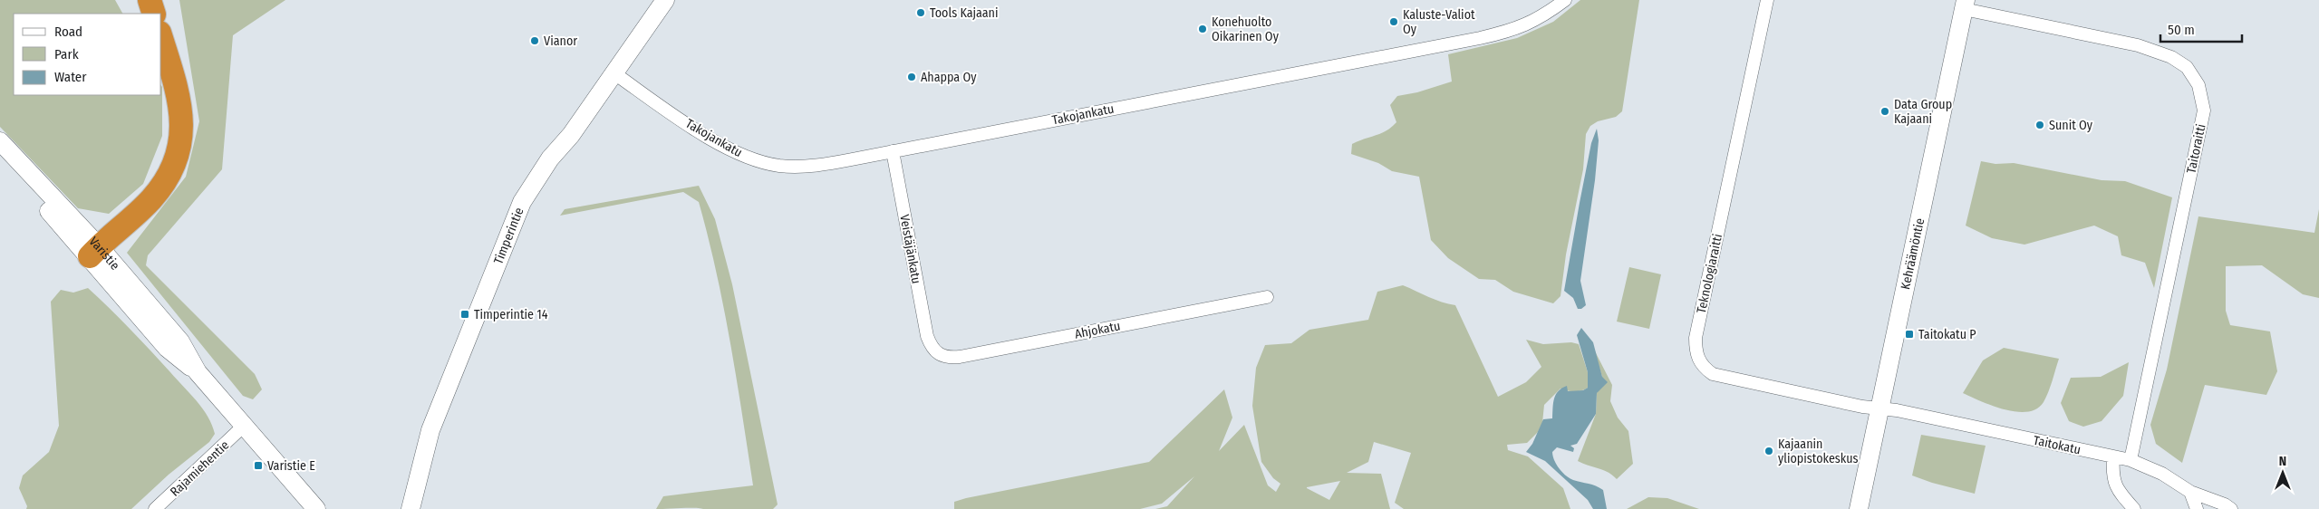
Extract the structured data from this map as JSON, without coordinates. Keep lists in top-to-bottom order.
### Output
{
  "streets": {
    "street": [
      "Takojankatu",
      "Taitoraitti",
      "Timperintie",
      "Veistäjänkatu",
      "Varistie",
      "Kehräämöntie",
      "Teknologiaraitti",
      "Ahjokatu",
      "Taitokatu",
      "Rajamiehentie"
    ]
  },
  "crossings": [
    ["Takojankatu", "Timperintie"],
    ["Takojankatu", "Veistäjänkatu"],
    ["Taitoraitti", "Kehräämöntie"],
    ["Taitoraitti", "Taitokatu"],
    ["Veistäjänkatu", "Ahjokatu"],
    ["Varistie", "Rajamiehentie"],
    ["Kehräämöntie", "Teknologiaraitti"],
    ["Kehräämöntie", "Taitokatu"],
    ["Teknologiaraitti", "Taitokatu"]
  ],
  "places": {
    "other": [
      "Tools Kajaani",
      "Kaluste-Valiot Oy",
      "Konehuolto Oikarinen Oy",
      "Vianor",
      "Ahappa Oy",
      "Data Group Kajaani",
      "Sunit Oy",
      "Kajaanin yliopistokeskus"
    ],
    "transit": ["Timperintie 14", "Taitokatu P", "Varistie E"]
  },
  "legend": ["Road", "Park", "Water"],
  "scale_bar": "50 m",
  "north": "top"
}
